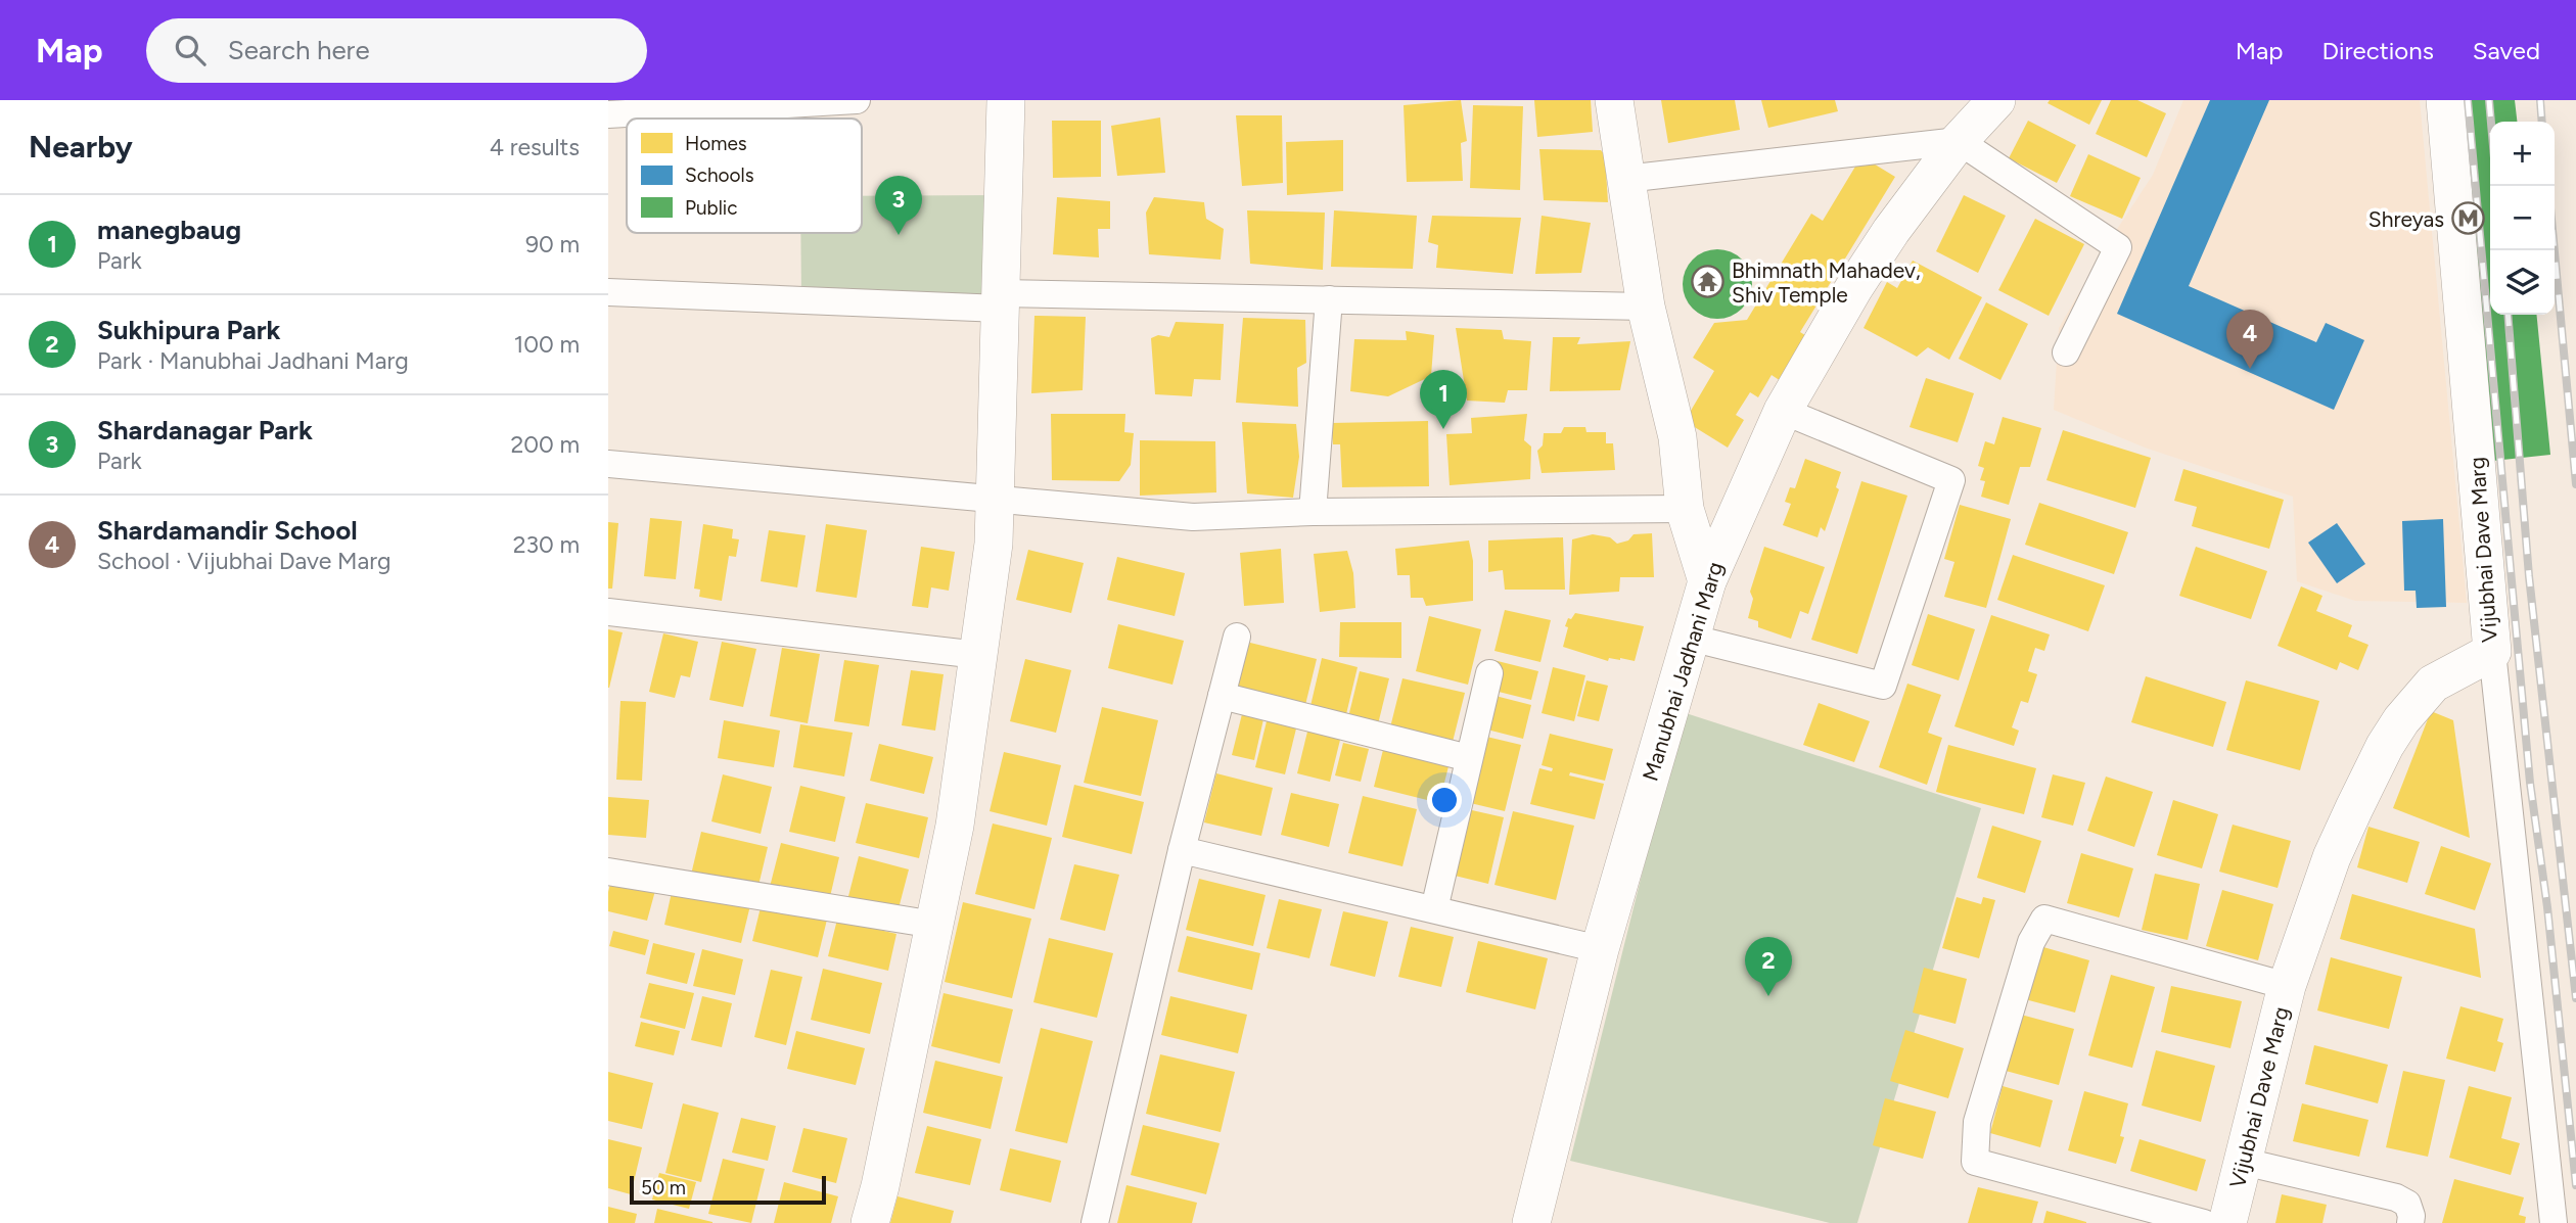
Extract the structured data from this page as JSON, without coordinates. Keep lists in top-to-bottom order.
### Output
{
  "streets": {
    "street": ["Vijubhai Dave Marg", "Manubhai Jadhani Marg"]
  },
  "places": {
    "metro station": ["Shreyas"],
    "temple": ["Bhimnath Mahadev, Shiv Temple"]
  },
  "legend": ["Homes", "Schools", "Public"],
  "scale_bar": "50 m",
  "page": {
    "header": "Map",
    "search": "Search here",
    "nav": ["Map", "Directions", "Saved"],
    "heading": ["Nearby", "4 results"],
    "map_buttons": ["+", "−"],
    "pins": [
      "3",
      "4",
      "1",
      "2"
    ],
    "list": [
      {
        "mark": "1",
        "name": "manegbaug",
        "note": "Park",
        "value": "90 m"
      },
      {
        "mark": "2",
        "name": "Sukhipura Park",
        "note": "Park · Manubhai Jadhani Marg",
        "value": "100 m"
      },
      {
        "mark": "3",
        "name": "Shardanagar Park",
        "note": "Park",
        "value": "200 m"
      },
      {
        "mark": "4",
        "name": "Shardamandir School",
        "note": "School · Vijubhai Dave Marg",
        "value": "230 m"
      }
    ],
    "scale": "50 m"
  }
}
